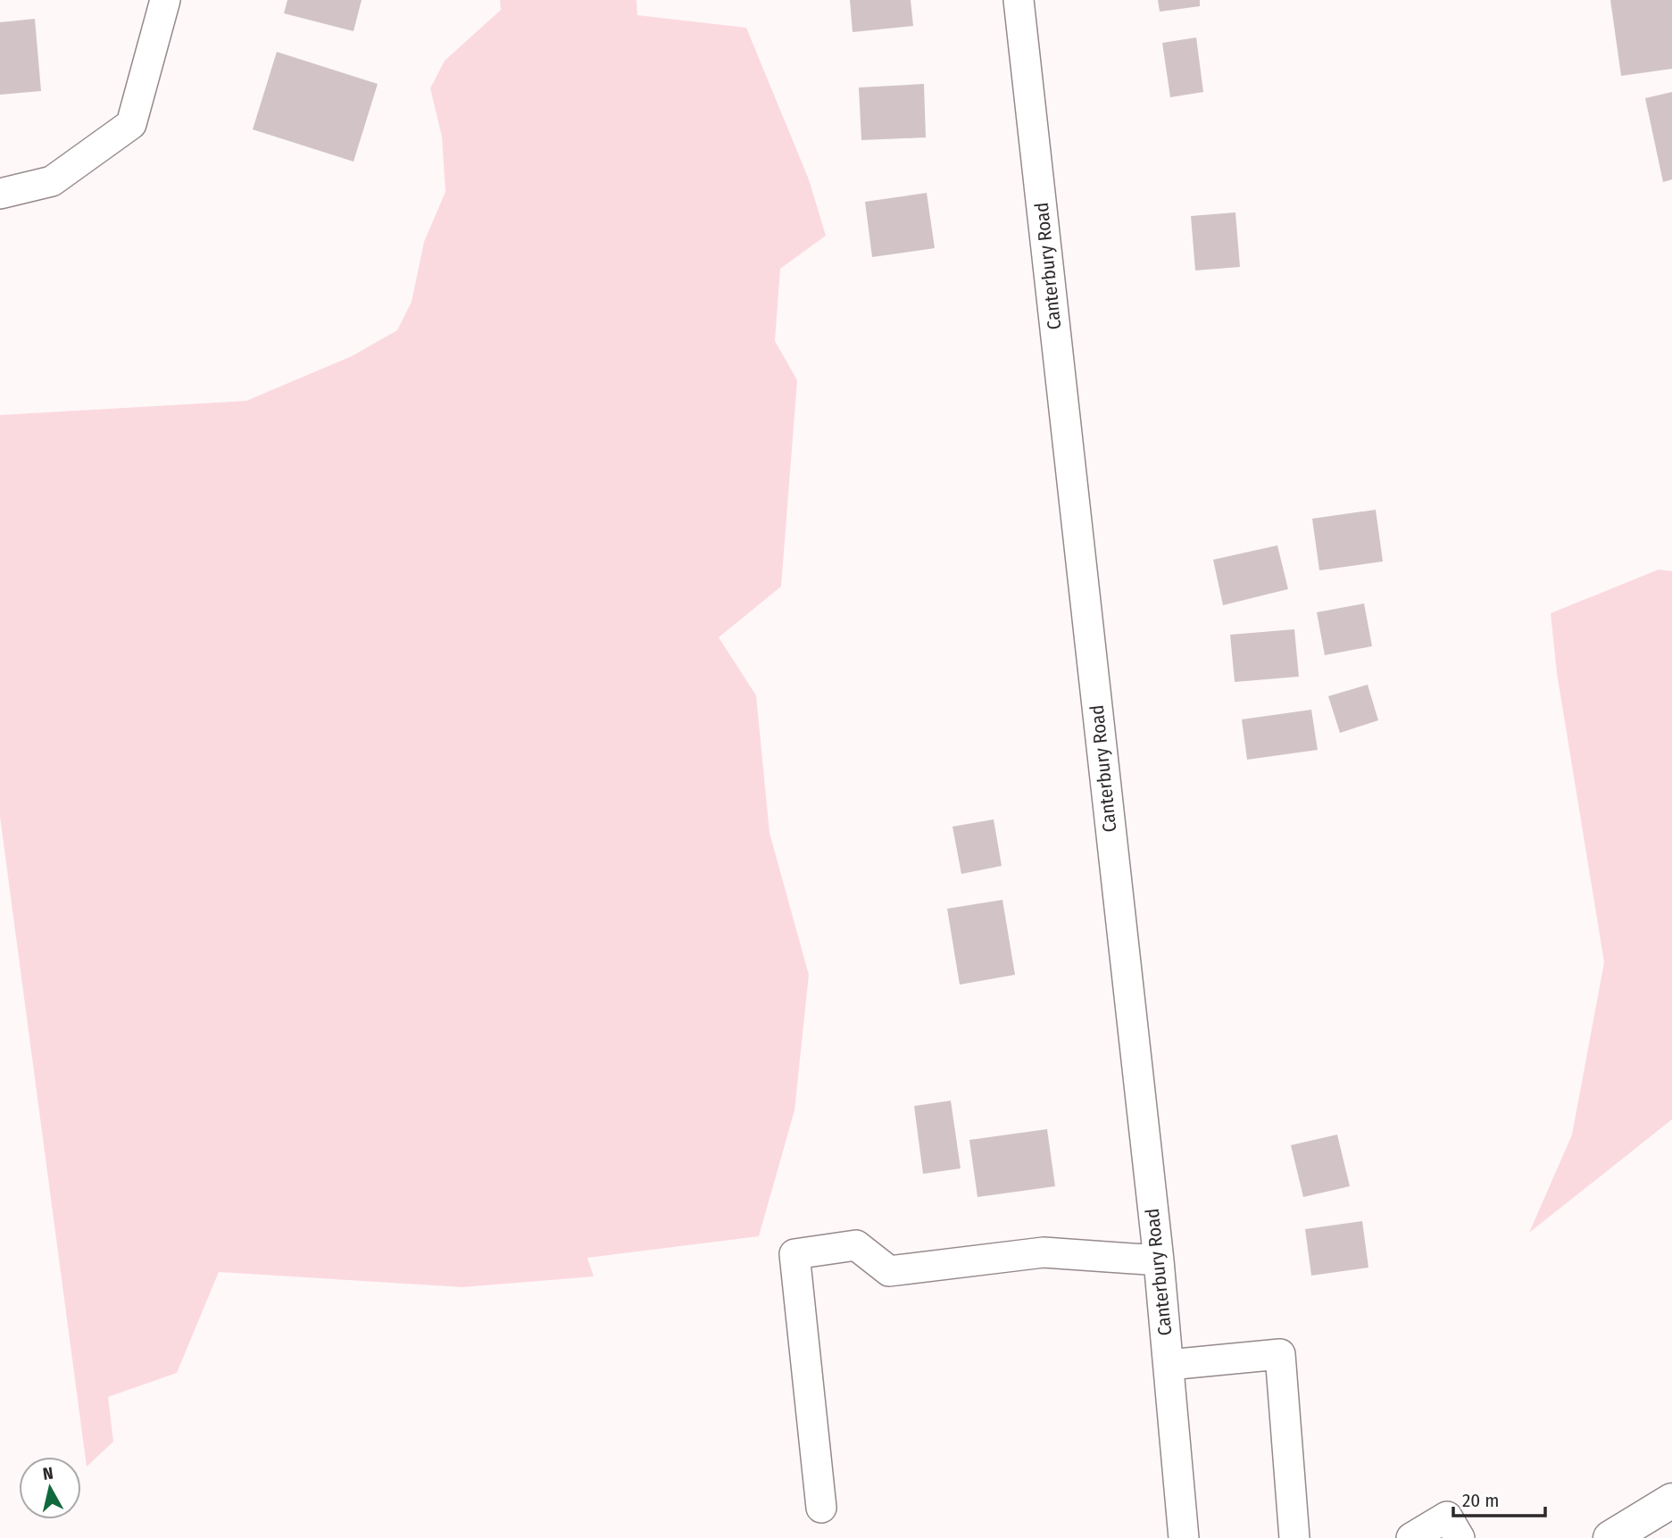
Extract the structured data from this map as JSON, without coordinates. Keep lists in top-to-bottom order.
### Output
{
  "streets": {
    "street": ["Canterbury Road"]
  },
  "scale_bar": "20 m",
  "north": "top"
}
